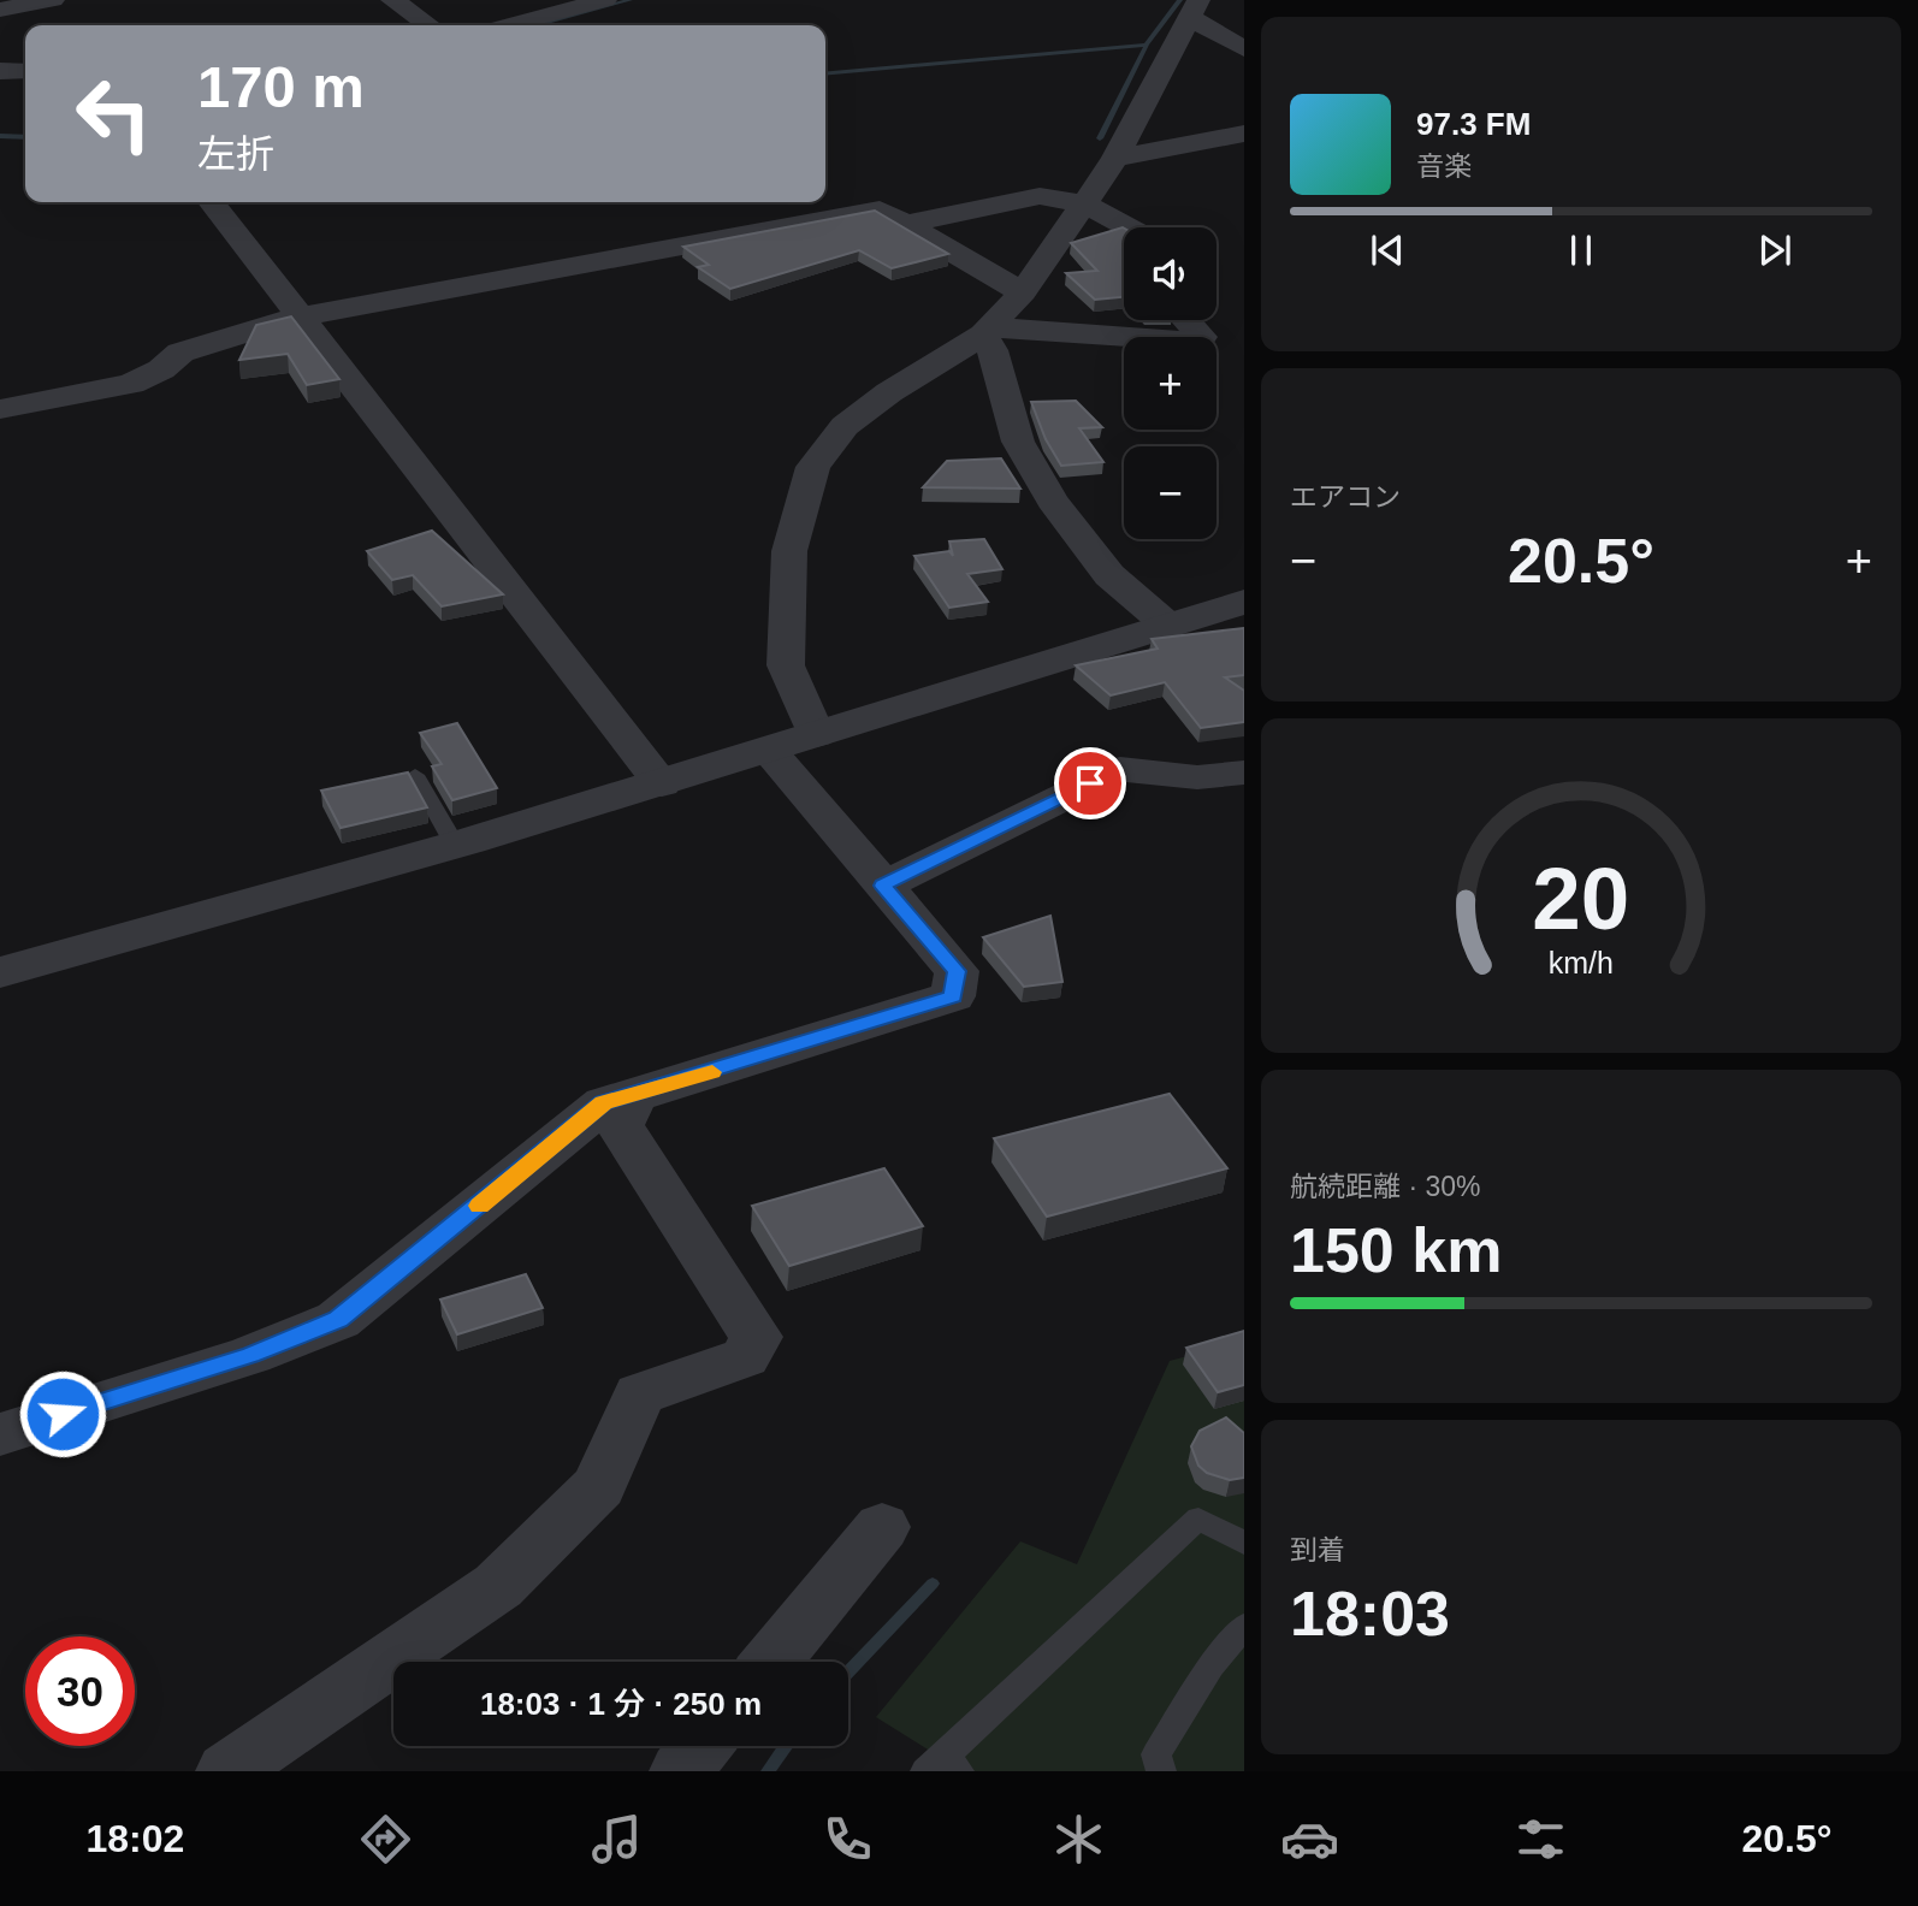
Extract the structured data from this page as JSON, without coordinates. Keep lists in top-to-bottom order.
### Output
{
  "page": {
    "turn": ["170 m", "左折"],
    "song": ["97.3 FM", "音楽"],
    "map_buttons": ["+", "−"],
    "tile": [
      "エアコン",
      ["航続距離 · 30%", "150 km"],
      ["到着", "18:03"]
    ],
    "heat": ["−", "20.5°", "+"],
    "limit": "30",
    "trip": "18:03 · 1 分 · 250 m",
    "tabs": ["18:02", "20.5°"],
    "gauge": ["20", "km/h"]
  }
}
